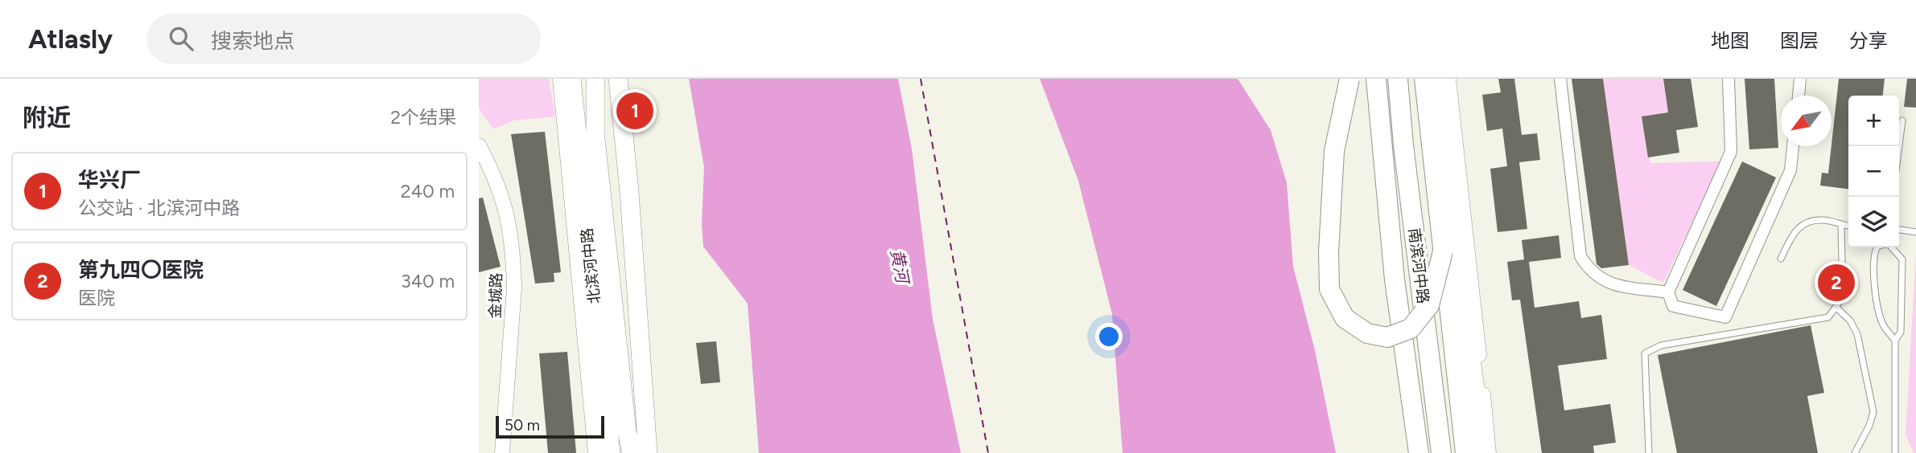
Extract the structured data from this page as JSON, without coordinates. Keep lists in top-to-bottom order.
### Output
{
  "streets": {
    "highway": ["南滨河中路"],
    "main road": ["北滨河中路"],
    "street": ["金城路"]
  },
  "water": ["黄河"],
  "scale_bar": "50 m",
  "north": "bottom left",
  "page": {
    "header": "Atlasly",
    "search": "搜索地点",
    "nav": ["地图", "图层", "分享"],
    "heading": ["附近", "2个结果"],
    "pins": ["1", "2"],
    "map_buttons": ["+", "−"],
    "list": [
      {
        "mark": "1",
        "name": "华兴厂",
        "note": "公交站 · 北滨河中路",
        "value": "240 m"
      },
      {
        "mark": "2",
        "name": "第九四〇医院",
        "note": "医院",
        "value": "340 m"
      }
    ],
    "scale": "50 m"
  }
}
